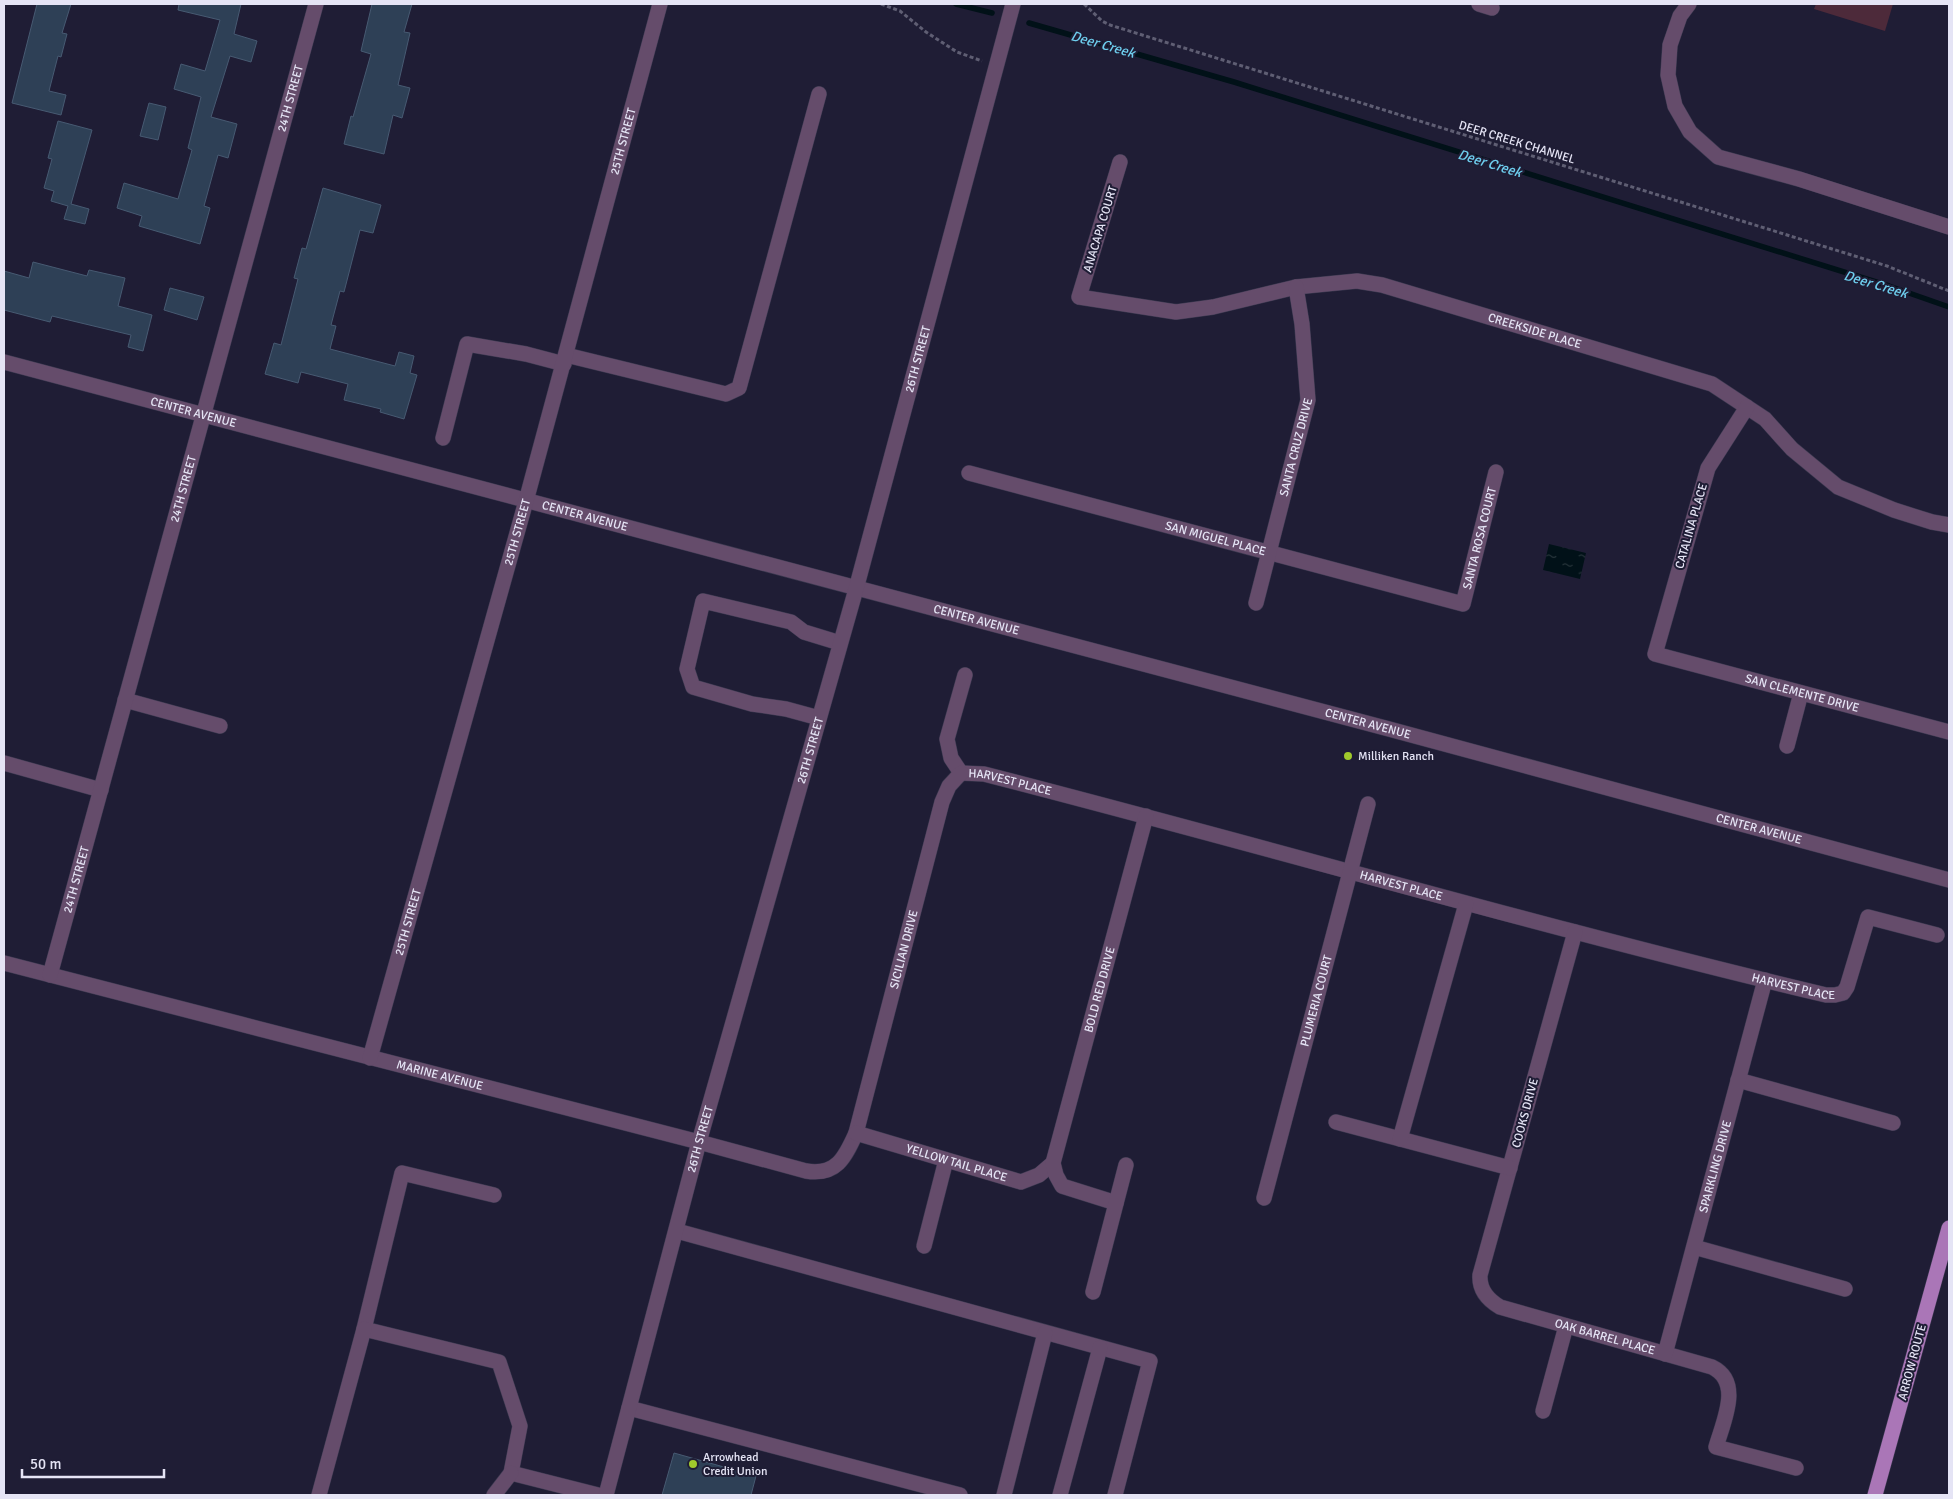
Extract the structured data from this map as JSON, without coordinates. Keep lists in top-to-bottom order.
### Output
{
  "streets": {
    "main road": ["ARROW ROUTE"],
    "street": [
      "24TH STREET",
      "25TH STREET",
      "ANACAPA COURT",
      "CREEKSIDE PLACE",
      "26TH STREET",
      "CENTER AVENUE",
      "SANTA CRUZ DRIVE",
      "CATALINA PLACE",
      "SAN MIGUEL PLACE",
      "SANTA ROSA COURT",
      "SAN CLEMENTE DRIVE",
      "HARVEST PLACE",
      "SICILIAN DRIVE",
      "BOLD RED DRIVE",
      "PLUMERIA COURT",
      "MARINE AVENUE",
      "COOKS DRIVE",
      "YELLOW TAIL PLACE",
      "SPARKLING DRIVE",
      "OAK BARREL PLACE"
    ],
    "path": ["DEER CREEK CHANNEL"]
  },
  "crossings": [
    ["24TH STREET", "CENTER AVENUE"],
    ["24TH STREET", "MARINE AVENUE"],
    ["25TH STREET", "CENTER AVENUE"],
    ["25TH STREET", "MARINE AVENUE"],
    ["ANACAPA COURT", "CREEKSIDE PLACE"],
    ["CREEKSIDE PLACE", "SANTA CRUZ DRIVE"],
    ["CREEKSIDE PLACE", "CATALINA PLACE"],
    ["26TH STREET", "CENTER AVENUE"],
    ["26TH STREET", "MARINE AVENUE"],
    ["SANTA CRUZ DRIVE", "SAN MIGUEL PLACE"],
    ["CATALINA PLACE", "SAN CLEMENTE DRIVE"],
    ["SAN MIGUEL PLACE", "SANTA ROSA COURT"],
    ["HARVEST PLACE", "SICILIAN DRIVE"],
    ["HARVEST PLACE", "BOLD RED DRIVE"],
    ["HARVEST PLACE", "PLUMERIA COURT"],
    ["HARVEST PLACE", "COOKS DRIVE"],
    ["HARVEST PLACE", "SPARKLING DRIVE"],
    ["SICILIAN DRIVE", "MARINE AVENUE"],
    ["SICILIAN DRIVE", "YELLOW TAIL PLACE"],
    ["BOLD RED DRIVE", "YELLOW TAIL PLACE"],
    ["MARINE AVENUE", "YELLOW TAIL PLACE"],
    ["COOKS DRIVE", "OAK BARREL PLACE"],
    ["SPARKLING DRIVE", "OAK BARREL PLACE"]
  ],
  "water": ["Deer Creek"],
  "places": ["Milliken Ranch", "Arrowhead Credit Union"],
  "scale_bar": "50 m"
}
